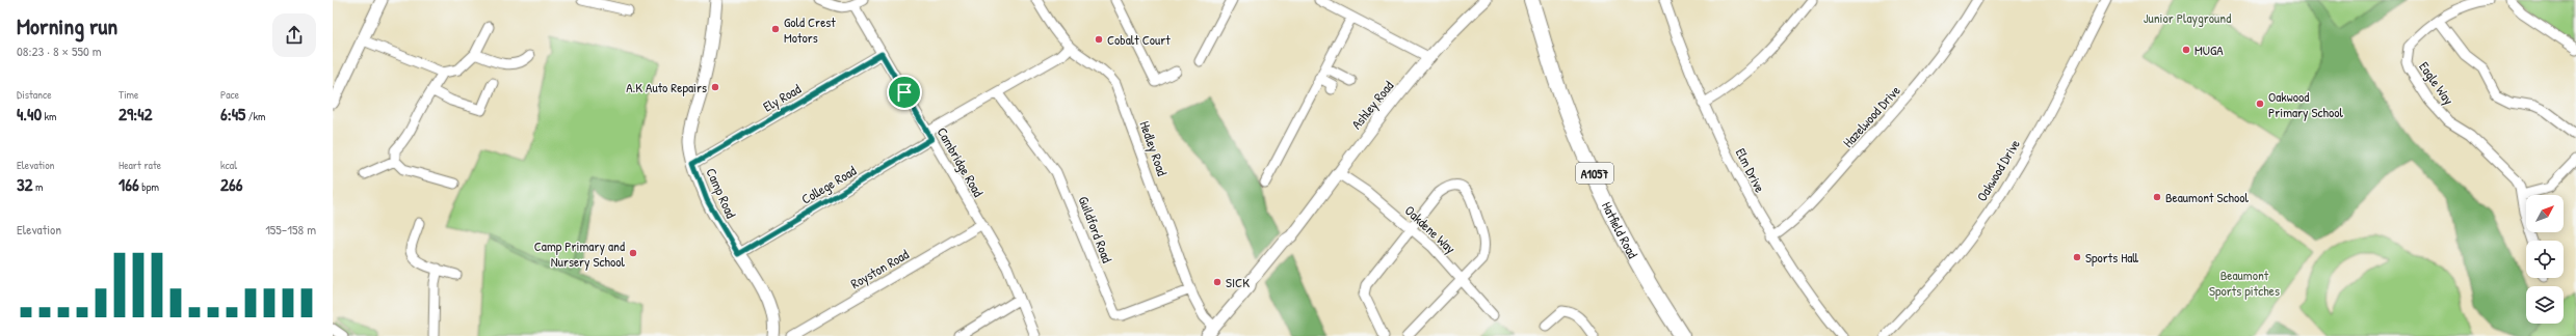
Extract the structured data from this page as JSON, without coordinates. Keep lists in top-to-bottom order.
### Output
{
  "streets": {
    "main road": ["A1057", "Hatfield Road"],
    "street": [
      "Eagle Way",
      "Ely Road",
      "Ashley Road",
      "Hazelwood Drive",
      "Hedley Road",
      "Cambridge Road",
      "Elm Drive",
      "Oakwood Drive",
      "College Road",
      "Camp Road",
      "Guildford Road",
      "Oakdene Way",
      "Royston Road"
    ]
  },
  "crossings": [
    ["Ely Road", "Cambridge Road"],
    ["Ely Road", "Camp Road"],
    ["Ashley Road", "Hedley Road"],
    ["Ashley Road", "Oakdene Way"],
    ["Hazelwood Drive", "Elm Drive"],
    ["Hedley Road", "College Road"],
    ["Hedley Road", "Guildford Road"],
    ["Cambridge Road", "College Road"],
    ["Cambridge Road", "Royston Road"],
    ["College Road", "Camp Road"],
    ["College Road", "Guildford Road"]
  ],
  "parks": ["Junior Playground", "Beaumont Sports pitches"],
  "places": [
    "Gold Crest Motors",
    "Cobalt Court",
    "MUGA",
    "A.K Auto Repairs",
    "Oakwood Primary School",
    "Beaumont School",
    "Camp Primary and Nursery School",
    "Sports Hall",
    "SICK"
  ],
  "north": "top right",
  "page": {
    "heading": ["Morning run", "08:23 · 8 × 550 m"],
    "stats": [
      ["Distance", "4.40 km"],
      ["Time", "29:42"],
      ["Pace", "6:45 /km"],
      ["Elevation", "32 m"],
      ["Heart rate", "166 bpm"],
      ["kcal", "266"]
    ],
    "chart": ["Elevation", "155–158 m"]
  }
}
